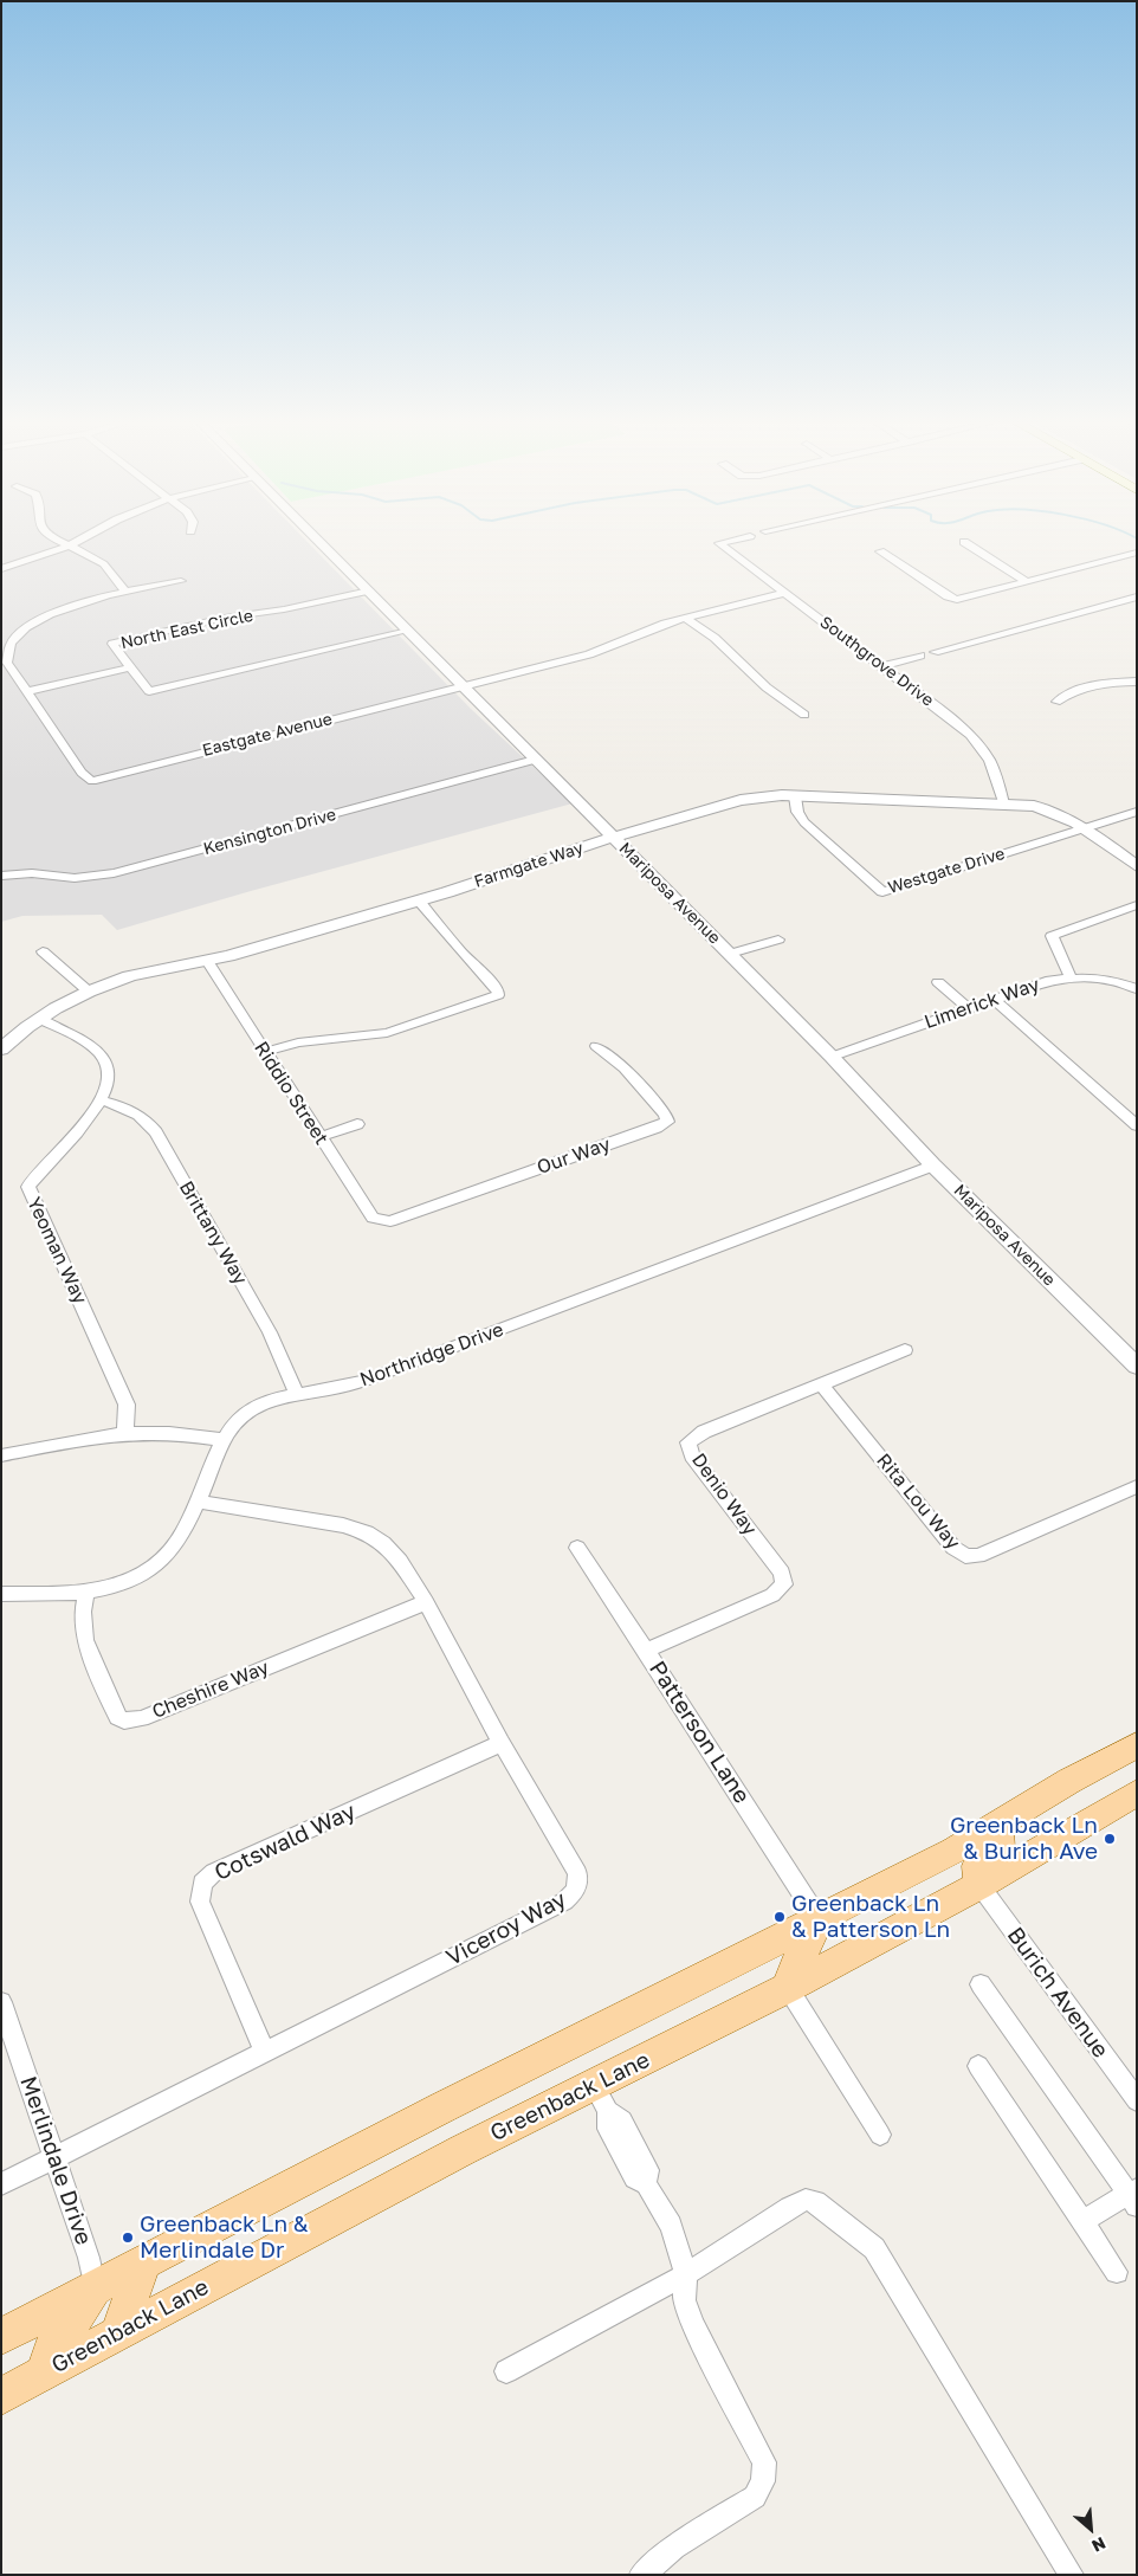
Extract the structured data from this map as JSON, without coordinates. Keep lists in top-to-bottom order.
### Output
{
  "streets": {
    "main road": ["Greenback Lane"],
    "street": [
      "North East Circle",
      "Southgrove Drive",
      "Eastgate Avenue",
      "Kensington Drive",
      "Farmgate Way",
      "Westgate Drive",
      "Mariposa Avenue",
      "Limerick Way",
      "Riddio Street",
      "Our Way",
      "Brittany Way",
      "Yeoman Way",
      "Northridge Drive",
      "Denio Way",
      "Rita Lou Way",
      "Cheshire Way",
      "Patterson Lane",
      "Cotswald Way",
      "Viceroy Way",
      "Burich Avenue",
      "Merlindale Drive"
    ]
  },
  "crossings": [
    ["North East Circle", "Mariposa Avenue"],
    ["Southgrove Drive", "Eastgate Avenue"],
    ["Southgrove Drive", "Farmgate Way"],
    ["Eastgate Avenue", "Mariposa Avenue"],
    ["Kensington Drive", "Mariposa Avenue"],
    ["Farmgate Way", "Westgate Drive"],
    ["Farmgate Way", "Mariposa Avenue"],
    ["Farmgate Way", "Riddio Street"],
    ["Farmgate Way", "Yeoman Way"],
    ["Mariposa Avenue", "Limerick Way"],
    ["Mariposa Avenue", "Northridge Drive"],
    ["Riddio Street", "Our Way"],
    ["Brittany Way", "Yeoman Way"],
    ["Brittany Way", "Northridge Drive"],
    ["Northridge Drive", "Cheshire Way"],
    ["Northridge Drive", "Viceroy Way"],
    ["Denio Way", "Rita Lou Way"],
    ["Denio Way", "Patterson Lane"],
    ["Cheshire Way", "Viceroy Way"],
    ["Cotswald Way", "Viceroy Way"],
    ["Viceroy Way", "Merlindale Drive"],
    ["Burich Avenue", "Greenback Lane"]
  ],
  "places": ["Greenback Ln & Burich Ave", "Greenback Ln & Patterson Ln", "Greenback Ln & Merlindale Dr"],
  "north": "bottom right"
}
